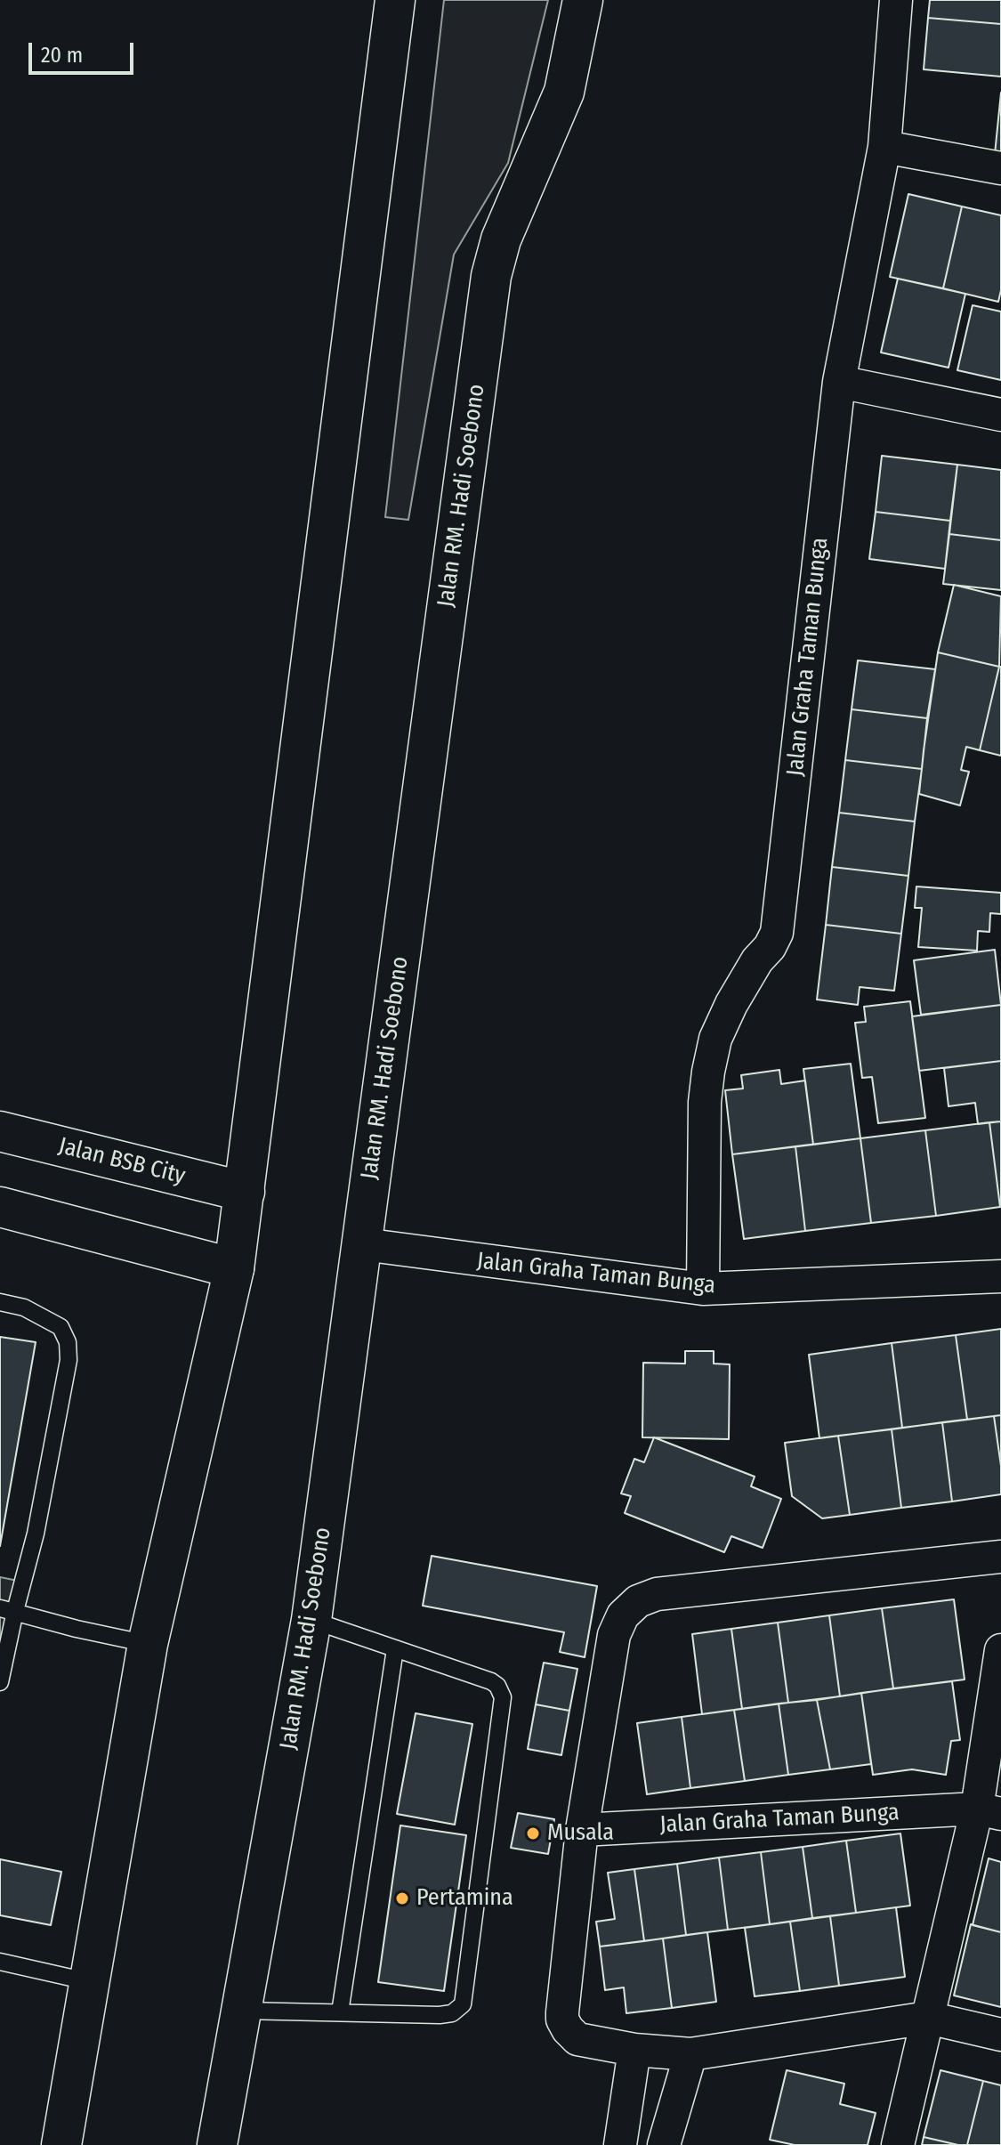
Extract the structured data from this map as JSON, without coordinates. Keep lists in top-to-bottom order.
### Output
{
  "streets": {
    "main road": ["Jalan RM. Hadi Soebono", "Jalan BSB City"],
    "street": ["Jalan Graha Taman Bunga"]
  },
  "crossings": [
    ["Jalan RM. Hadi Soebono", "Jalan Graha Taman Bunga"]
  ],
  "places": ["Musala", "Pertamina"],
  "scale_bar": "20 m"
}
